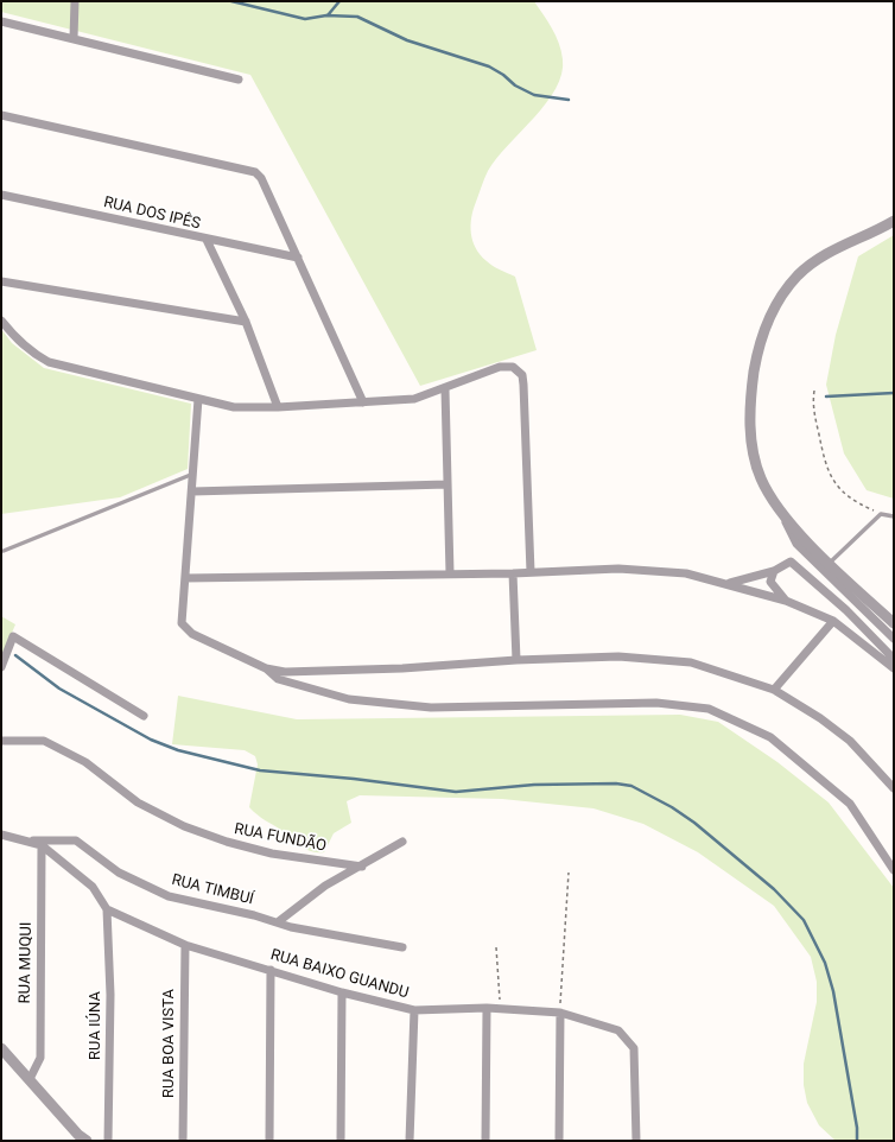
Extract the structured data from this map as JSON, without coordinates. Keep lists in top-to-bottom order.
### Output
{
  "streets": {
    "street": [
      "RUA DOS IPÊS",
      "RUA FUNDÃO",
      "RUA TIMBUÍ",
      "RUA MUQUI",
      "RUA BAIXO GUANDU",
      "RUA IÚNA",
      "RUA BOA VISTA"
    ]
  },
  "crossings": [
    ["RUA BAIXO GUANDU", "RUA IÚNA"],
    ["RUA BAIXO GUANDU", "RUA BOA VISTA"]
  ]
}
